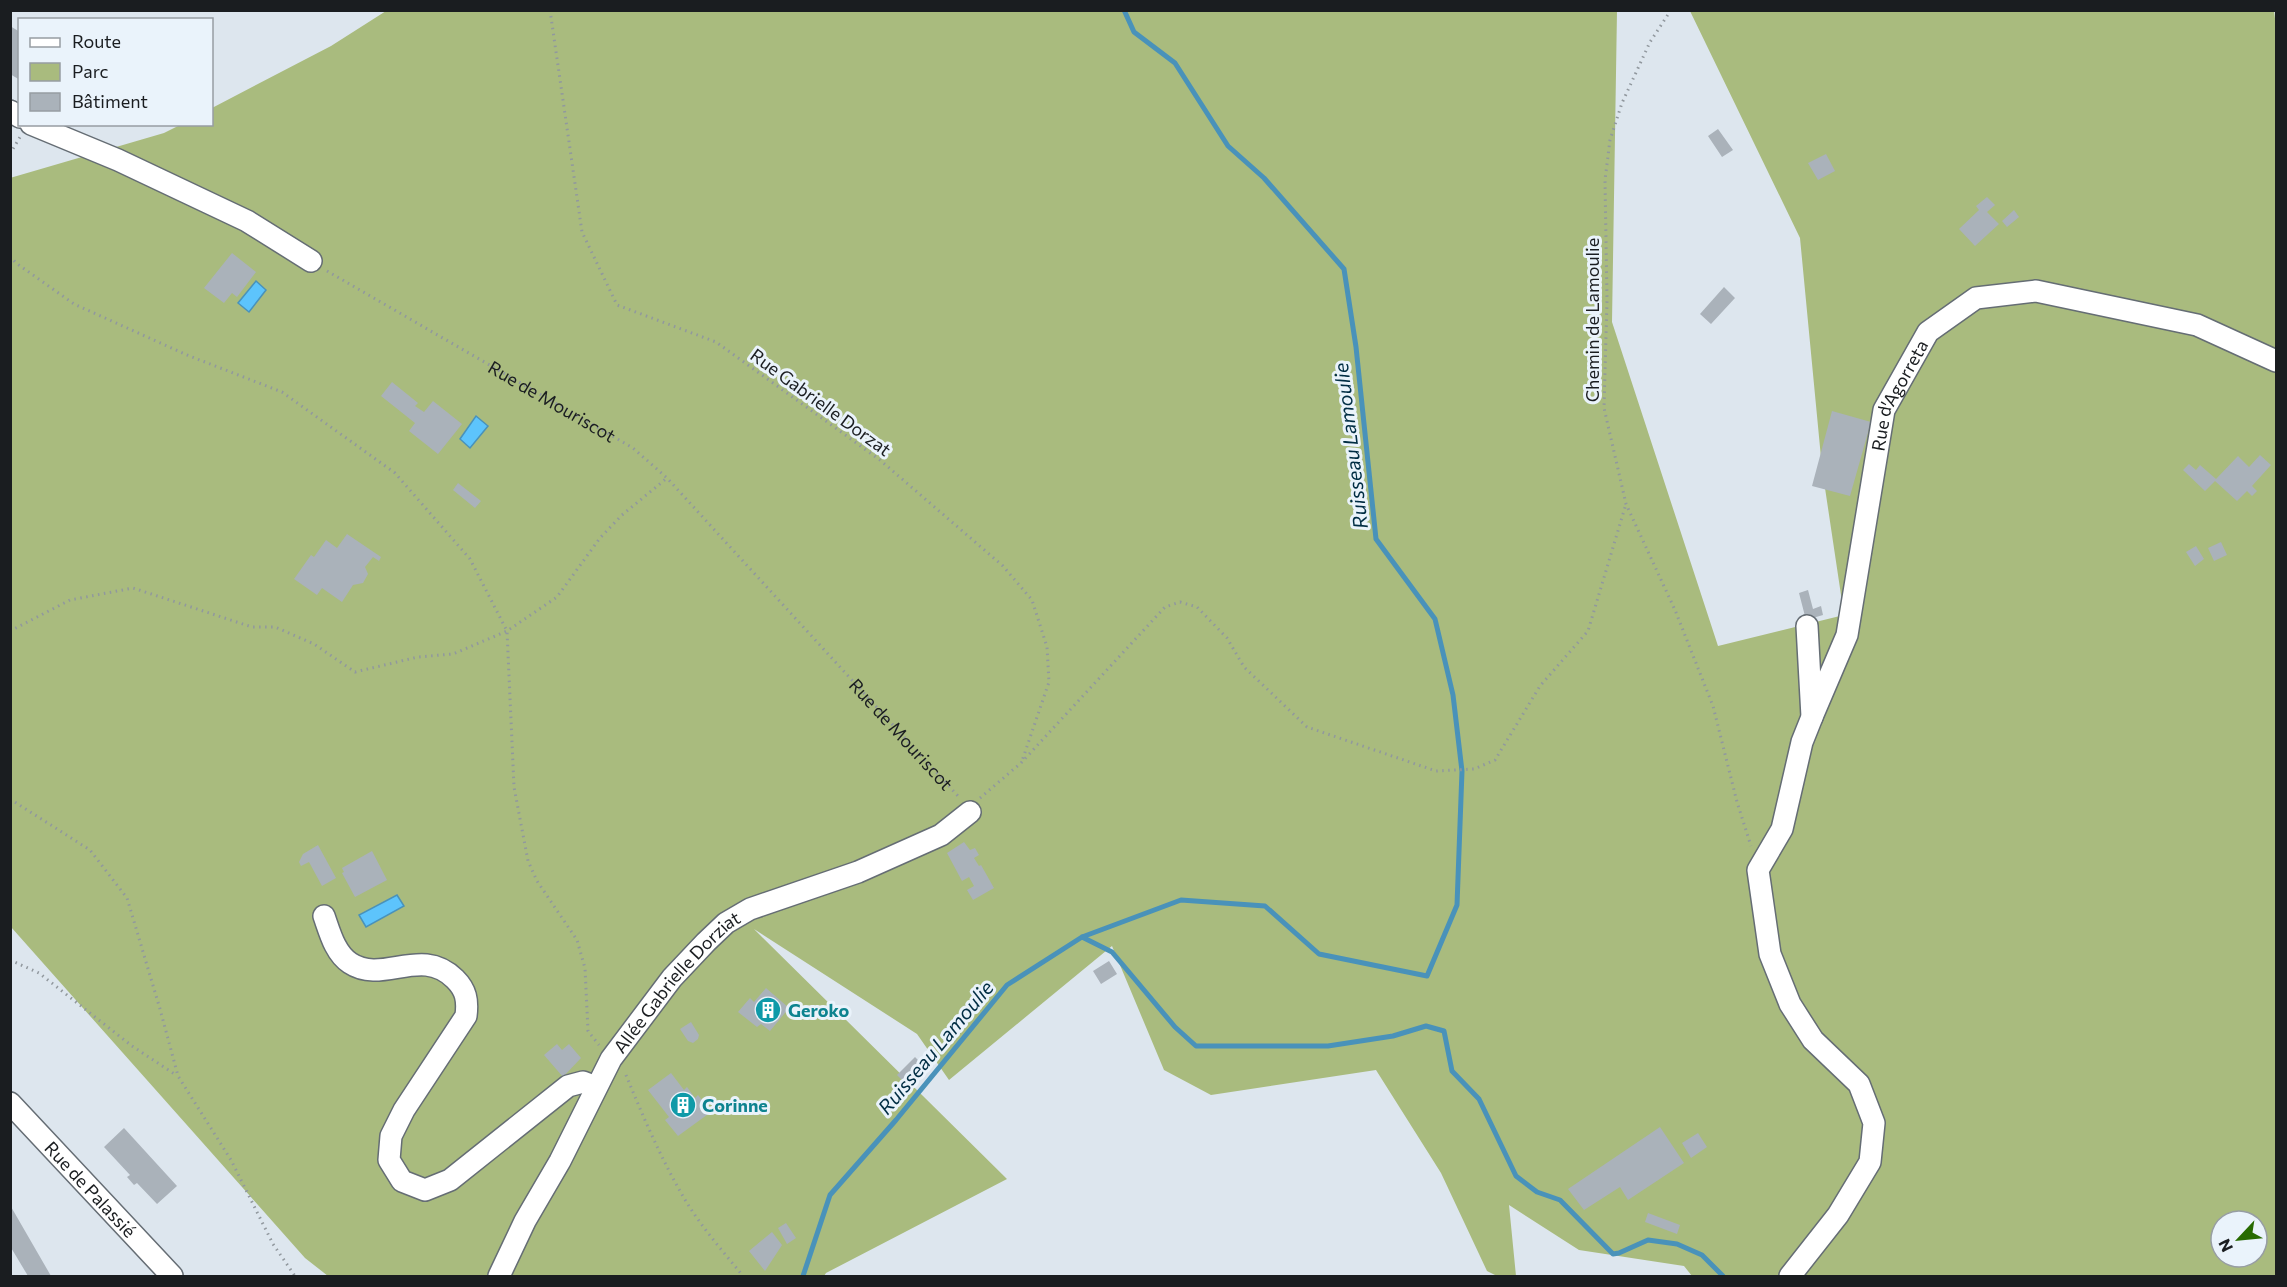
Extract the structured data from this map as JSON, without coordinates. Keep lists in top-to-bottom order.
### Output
{
  "streets": {
    "street": ["Rue d'Agorreta", "Allée Gabrielle Dorziat", "Rue de Palassié"],
    "path": ["Chemin de Lamoulie", "Rue de Mouriscot", "Rue Gabrielle Dorzat"]
  },
  "crossings": [
    ["Chemin de Lamoulie", "Rue d'Agorreta"],
    ["Rue de Mouriscot", "Allée Gabrielle Dorziat"]
  ],
  "water": ["Ruisseau Lamoulie"],
  "places": {
    "building": ["Geroko", "Corinne"]
  },
  "legend": ["Route", "Parc", "Bâtiment"],
  "north": "bottom left"
}
